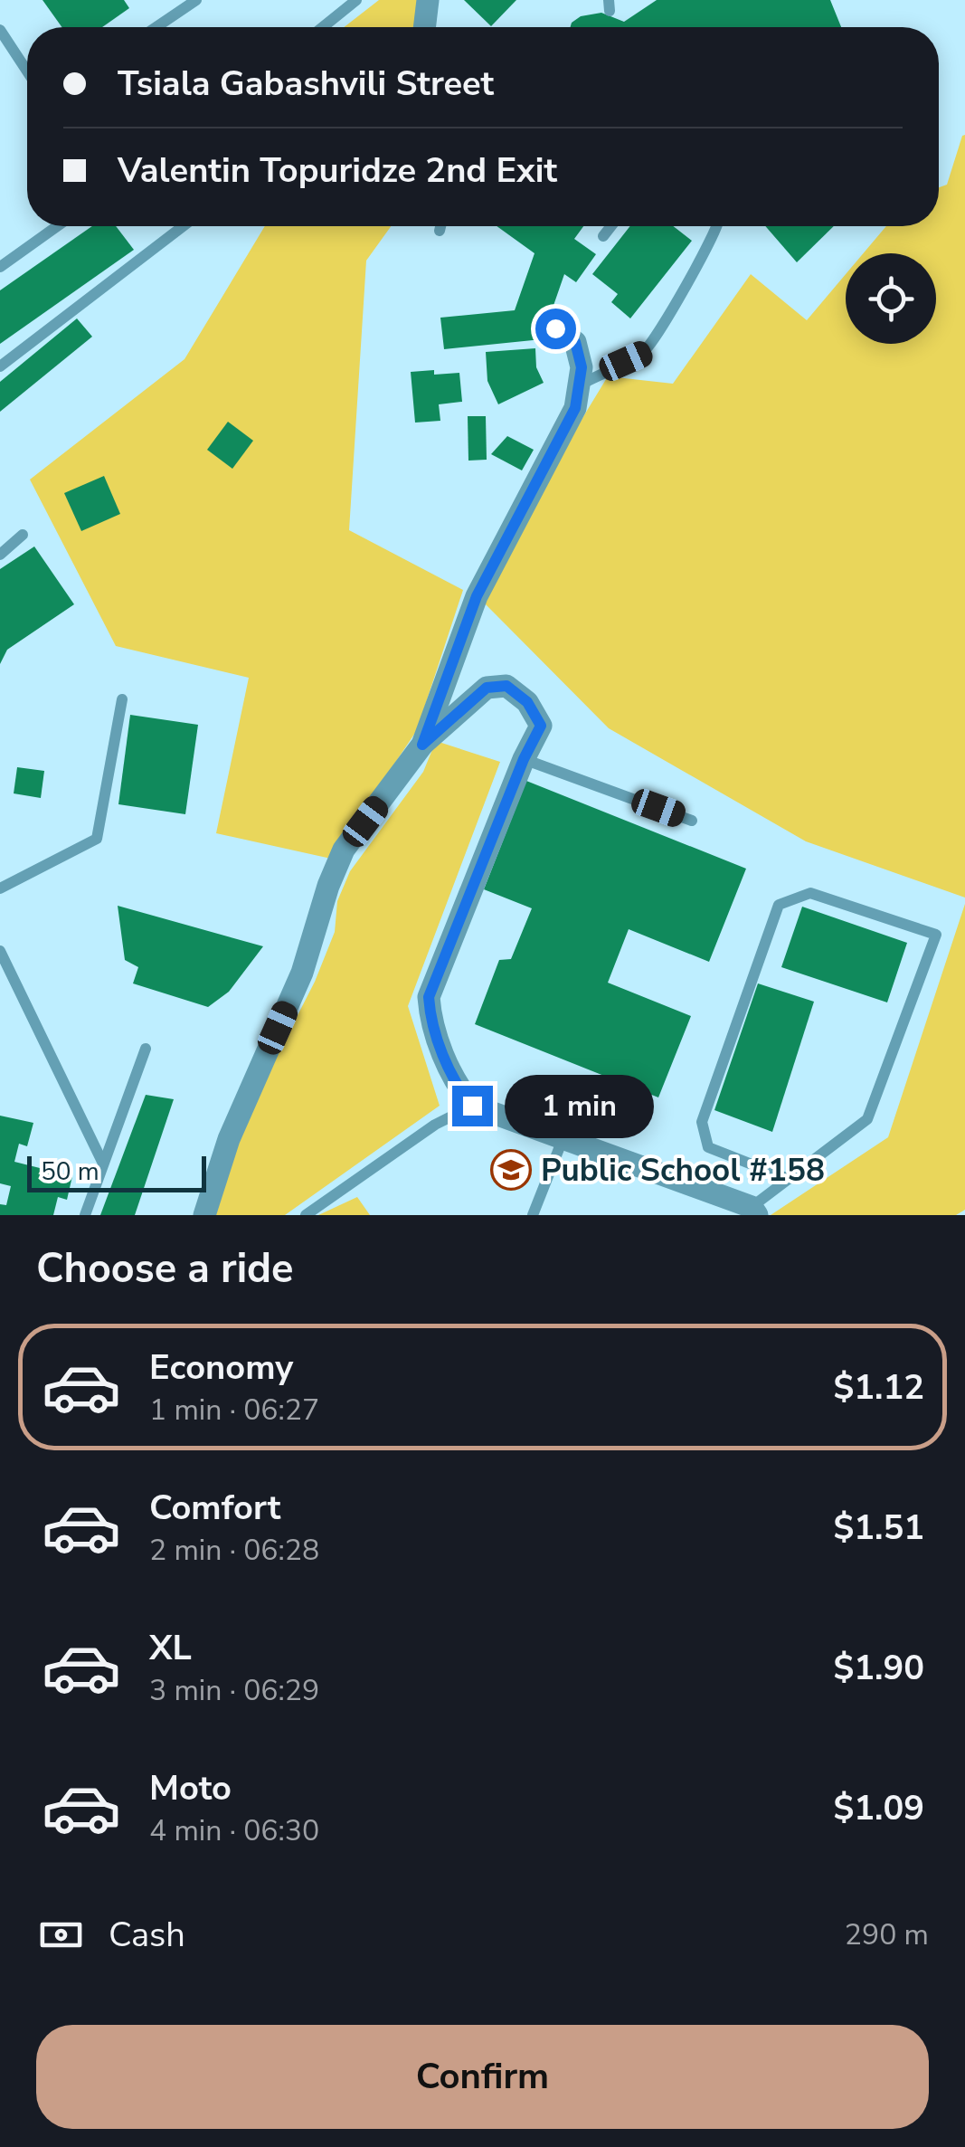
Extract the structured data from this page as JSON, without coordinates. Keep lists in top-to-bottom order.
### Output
{
  "places": {
    "school or university": ["Public School #158"]
  },
  "scale_bar": "50 m",
  "page": {
    "banner": ["Tsiala Gabashvili Street", "Valentin Topuridze 2nd Exit"],
    "bubble": "1 min",
    "scale": "50 m",
    "heading": "Choose a ride",
    "list": [
      {
        "name": "Economy",
        "note": "1 min · 06:27",
        "value": "$1.12"
      },
      {
        "name": "Comfort",
        "note": "2 min · 06:28",
        "value": "$1.51"
      },
      {
        "name": "XL",
        "note": "3 min · 06:29",
        "value": "$1.90"
      },
      {
        "name": "Moto",
        "note": "4 min · 06:30",
        "value": "$1.09"
      }
    ],
    "pay": ["Cash", "290 m"],
    "buttons": "Confirm"
  }
}
